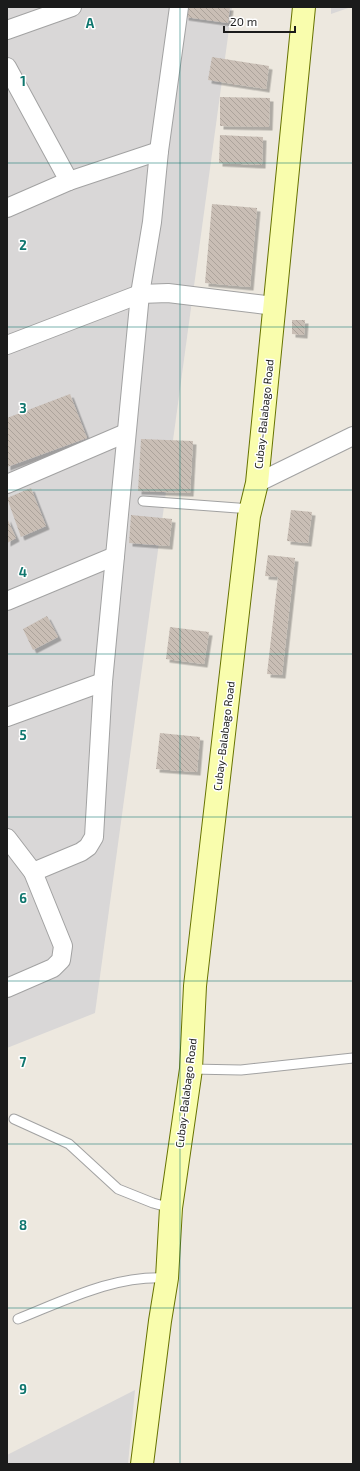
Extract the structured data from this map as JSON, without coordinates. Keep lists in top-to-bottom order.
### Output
{
  "streets": {
    "main road": ["Cubay-Balabago Road"]
  },
  "scale_bar": "20 m",
  "grid": {
    "columns": ["A"],
    "rows": [
      "1",
      "2",
      "3",
      "4",
      "5",
      "6",
      "7",
      "8",
      "9"
    ]
  }
}
